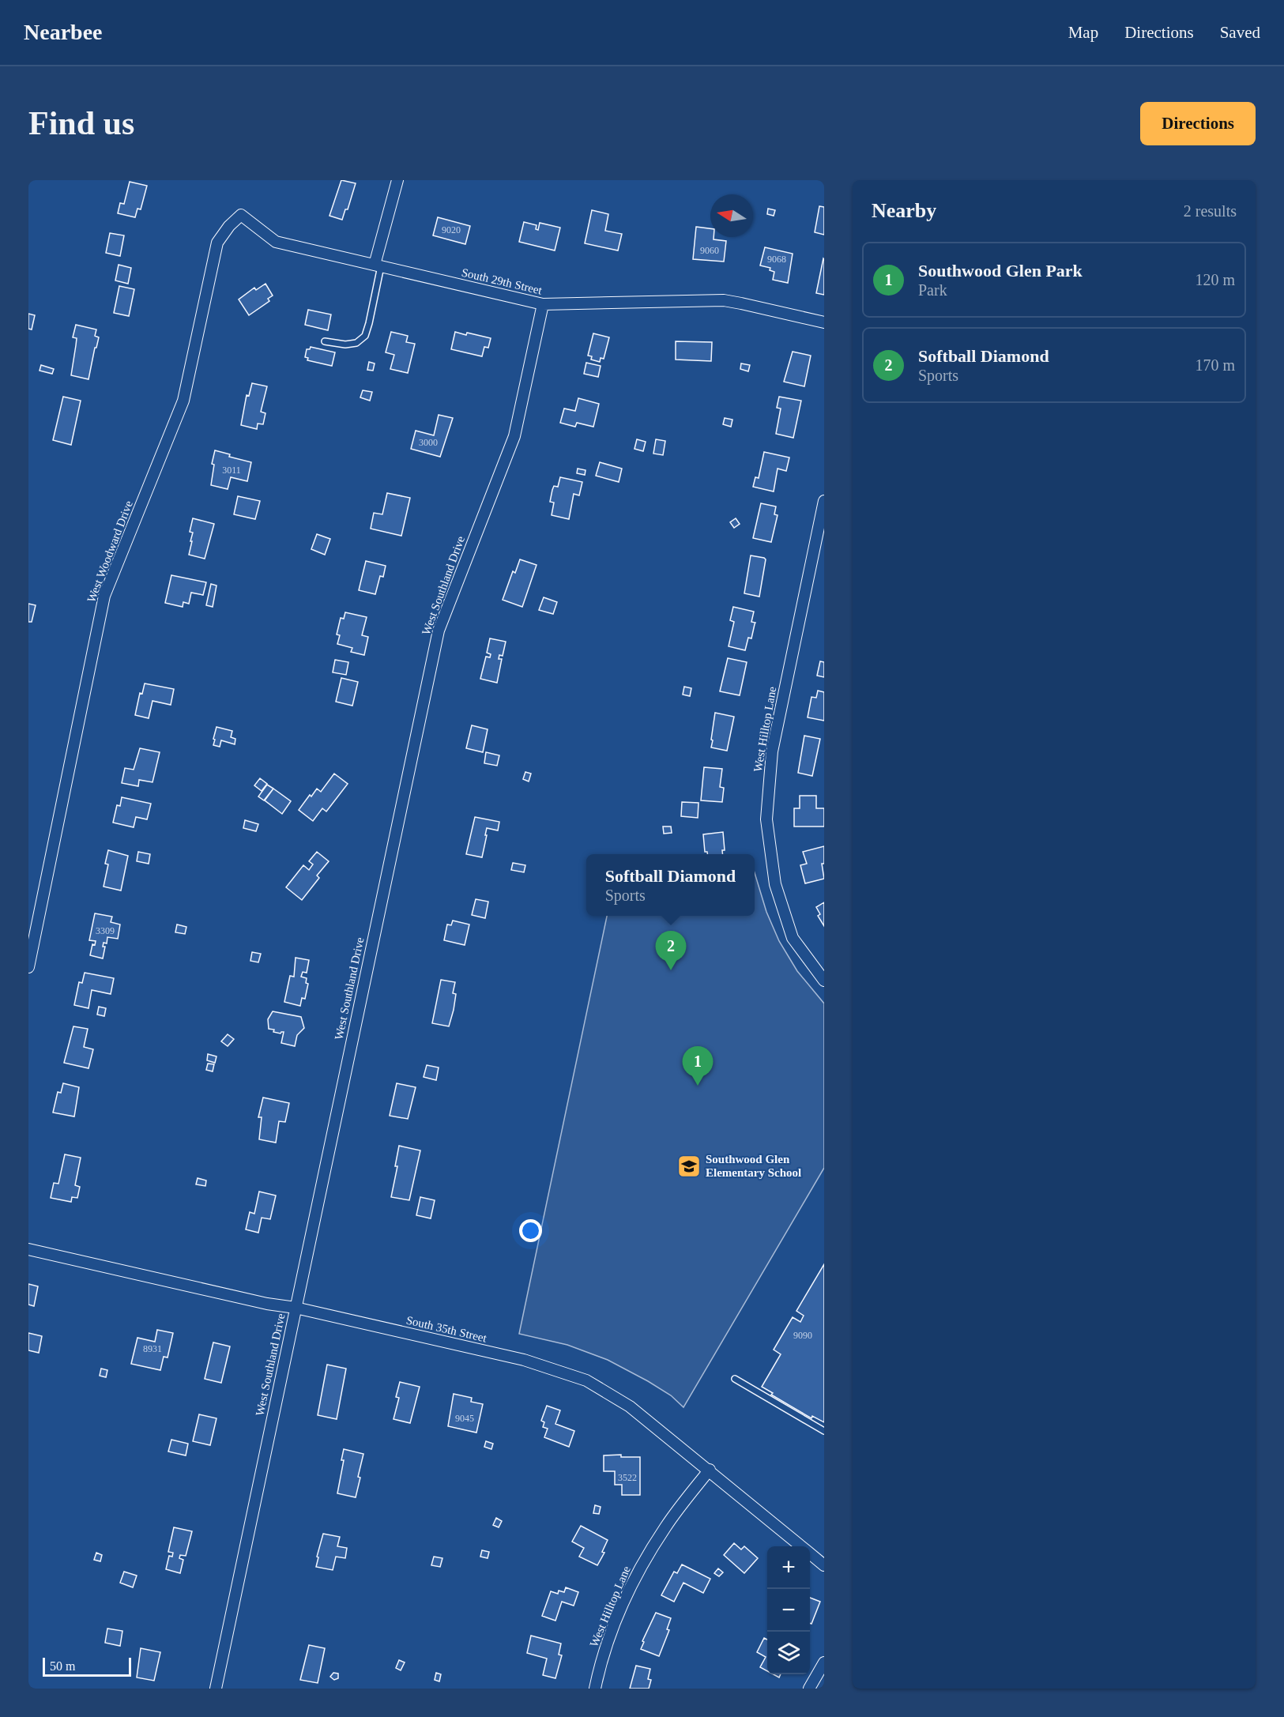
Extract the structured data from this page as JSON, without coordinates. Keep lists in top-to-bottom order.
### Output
{
  "streets": {
    "street": [
      "South 29th Street",
      "West Woodward Drive",
      "West Southland Drive",
      "West Hilltop Lane",
      "South 35th Street"
    ]
  },
  "crossings": [
    ["South 29th Street", "West Woodward Drive"],
    ["South 29th Street", "West Southland Drive"],
    ["West Southland Drive", "South 35th Street"],
    ["West Hilltop Lane", "South 35th Street"]
  ],
  "places": {
    "school or university": ["Southwood Glen Elementary School"]
  },
  "house_numbers": [
    "9020",
    "9060",
    "9068",
    "3000",
    "3011",
    "3309",
    "9090",
    "8931",
    "9045",
    "3522"
  ],
  "scale_bar": "50 m",
  "north": "left",
  "page": {
    "header": "Nearbee",
    "nav": ["Map", "Directions", "Saved"],
    "buttons": "Directions",
    "title": "Find us",
    "heading": ["Nearby", "2 results"],
    "list": [
      {
        "mark": "1",
        "name": "Southwood Glen Park",
        "note": "Park",
        "value": "120 m"
      },
      {
        "mark": "2",
        "name": "Softball Diamond",
        "note": "Sports",
        "value": "170 m"
      }
    ],
    "popup": ["Softball Diamond", "Sports"],
    "pins": ["2", "1"],
    "map_buttons": ["+", "−"],
    "scale": "50 m"
  }
}
